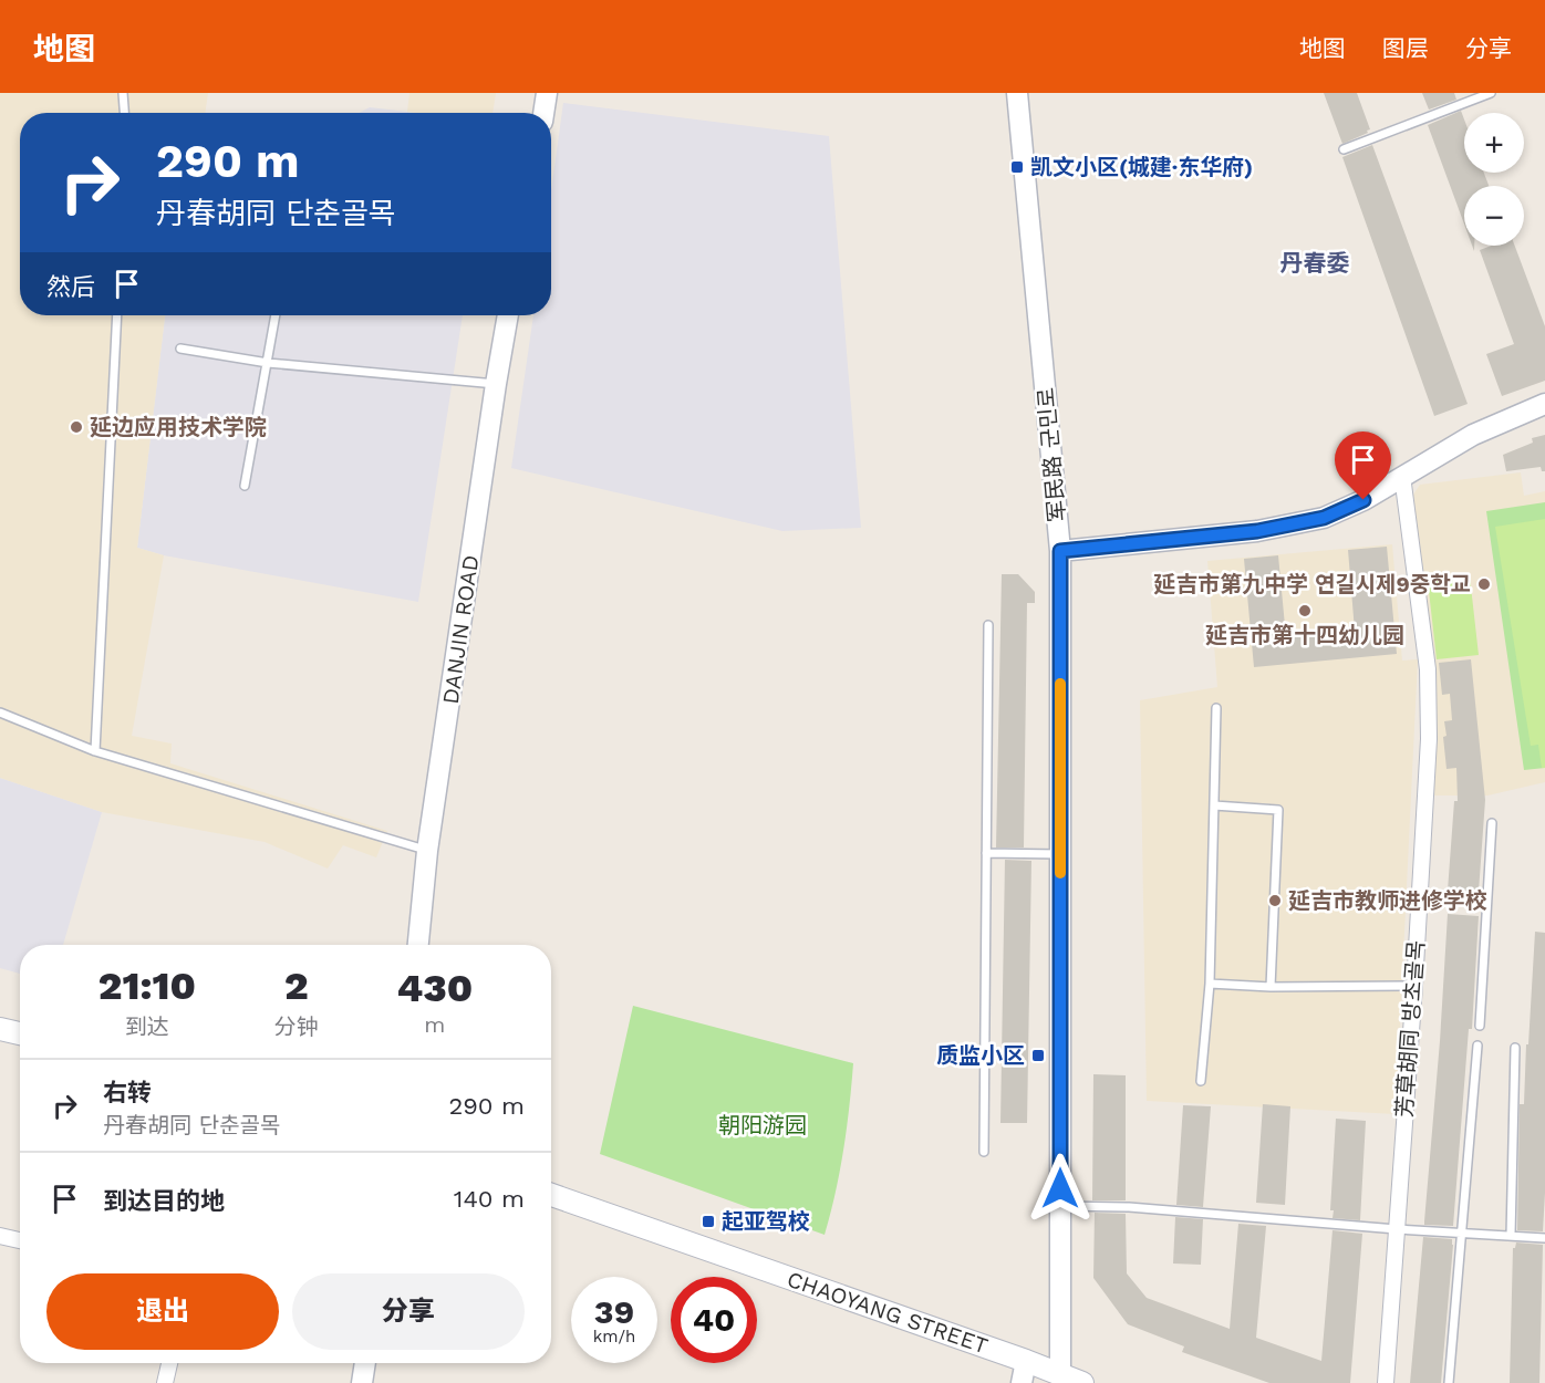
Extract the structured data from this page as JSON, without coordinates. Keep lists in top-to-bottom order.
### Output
{
  "streets": {
    "main road": ["CHAOYANG STREET"],
    "street": ["军民路 군민로", "DANJIN ROAD", "芳草胡同 방초골목"]
  },
  "crossings": [
    ["军民路 군민로", "CHAOYANG STREET"]
  ],
  "districts": ["丹春委"],
  "parks": ["朝阳游园"],
  "places": {
    "transit": ["凯文小区(城建·东华府)", "质监小区", "起亚驾校"],
    "other": [
      "延边应用技术学院",
      "延吉市第九中学 연길시제9중학교",
      "延吉市第十四幼儿园",
      "延吉市教师进修学校"
    ]
  },
  "page": {
    "header": "地图",
    "nav": ["地图", "图层", "分享"],
    "map_buttons": ["+", "−"],
    "turn": ["290 m", "丹春胡同 단춘골목"],
    "then": "然后",
    "eta": [
      "21:10",
      "到达",
      "2",
      "分钟",
      "430",
      "m"
    ],
    "list": [
      {
        "name": "右转",
        "note": "丹春胡同 단춘골목",
        "value": "290 m"
      },
      {
        "name": "到达目的地",
        "value": "140 m"
      }
    ],
    "buttons": ["退出", "分享"],
    "speed": "39 km/h",
    "limit": "40"
  }
}
